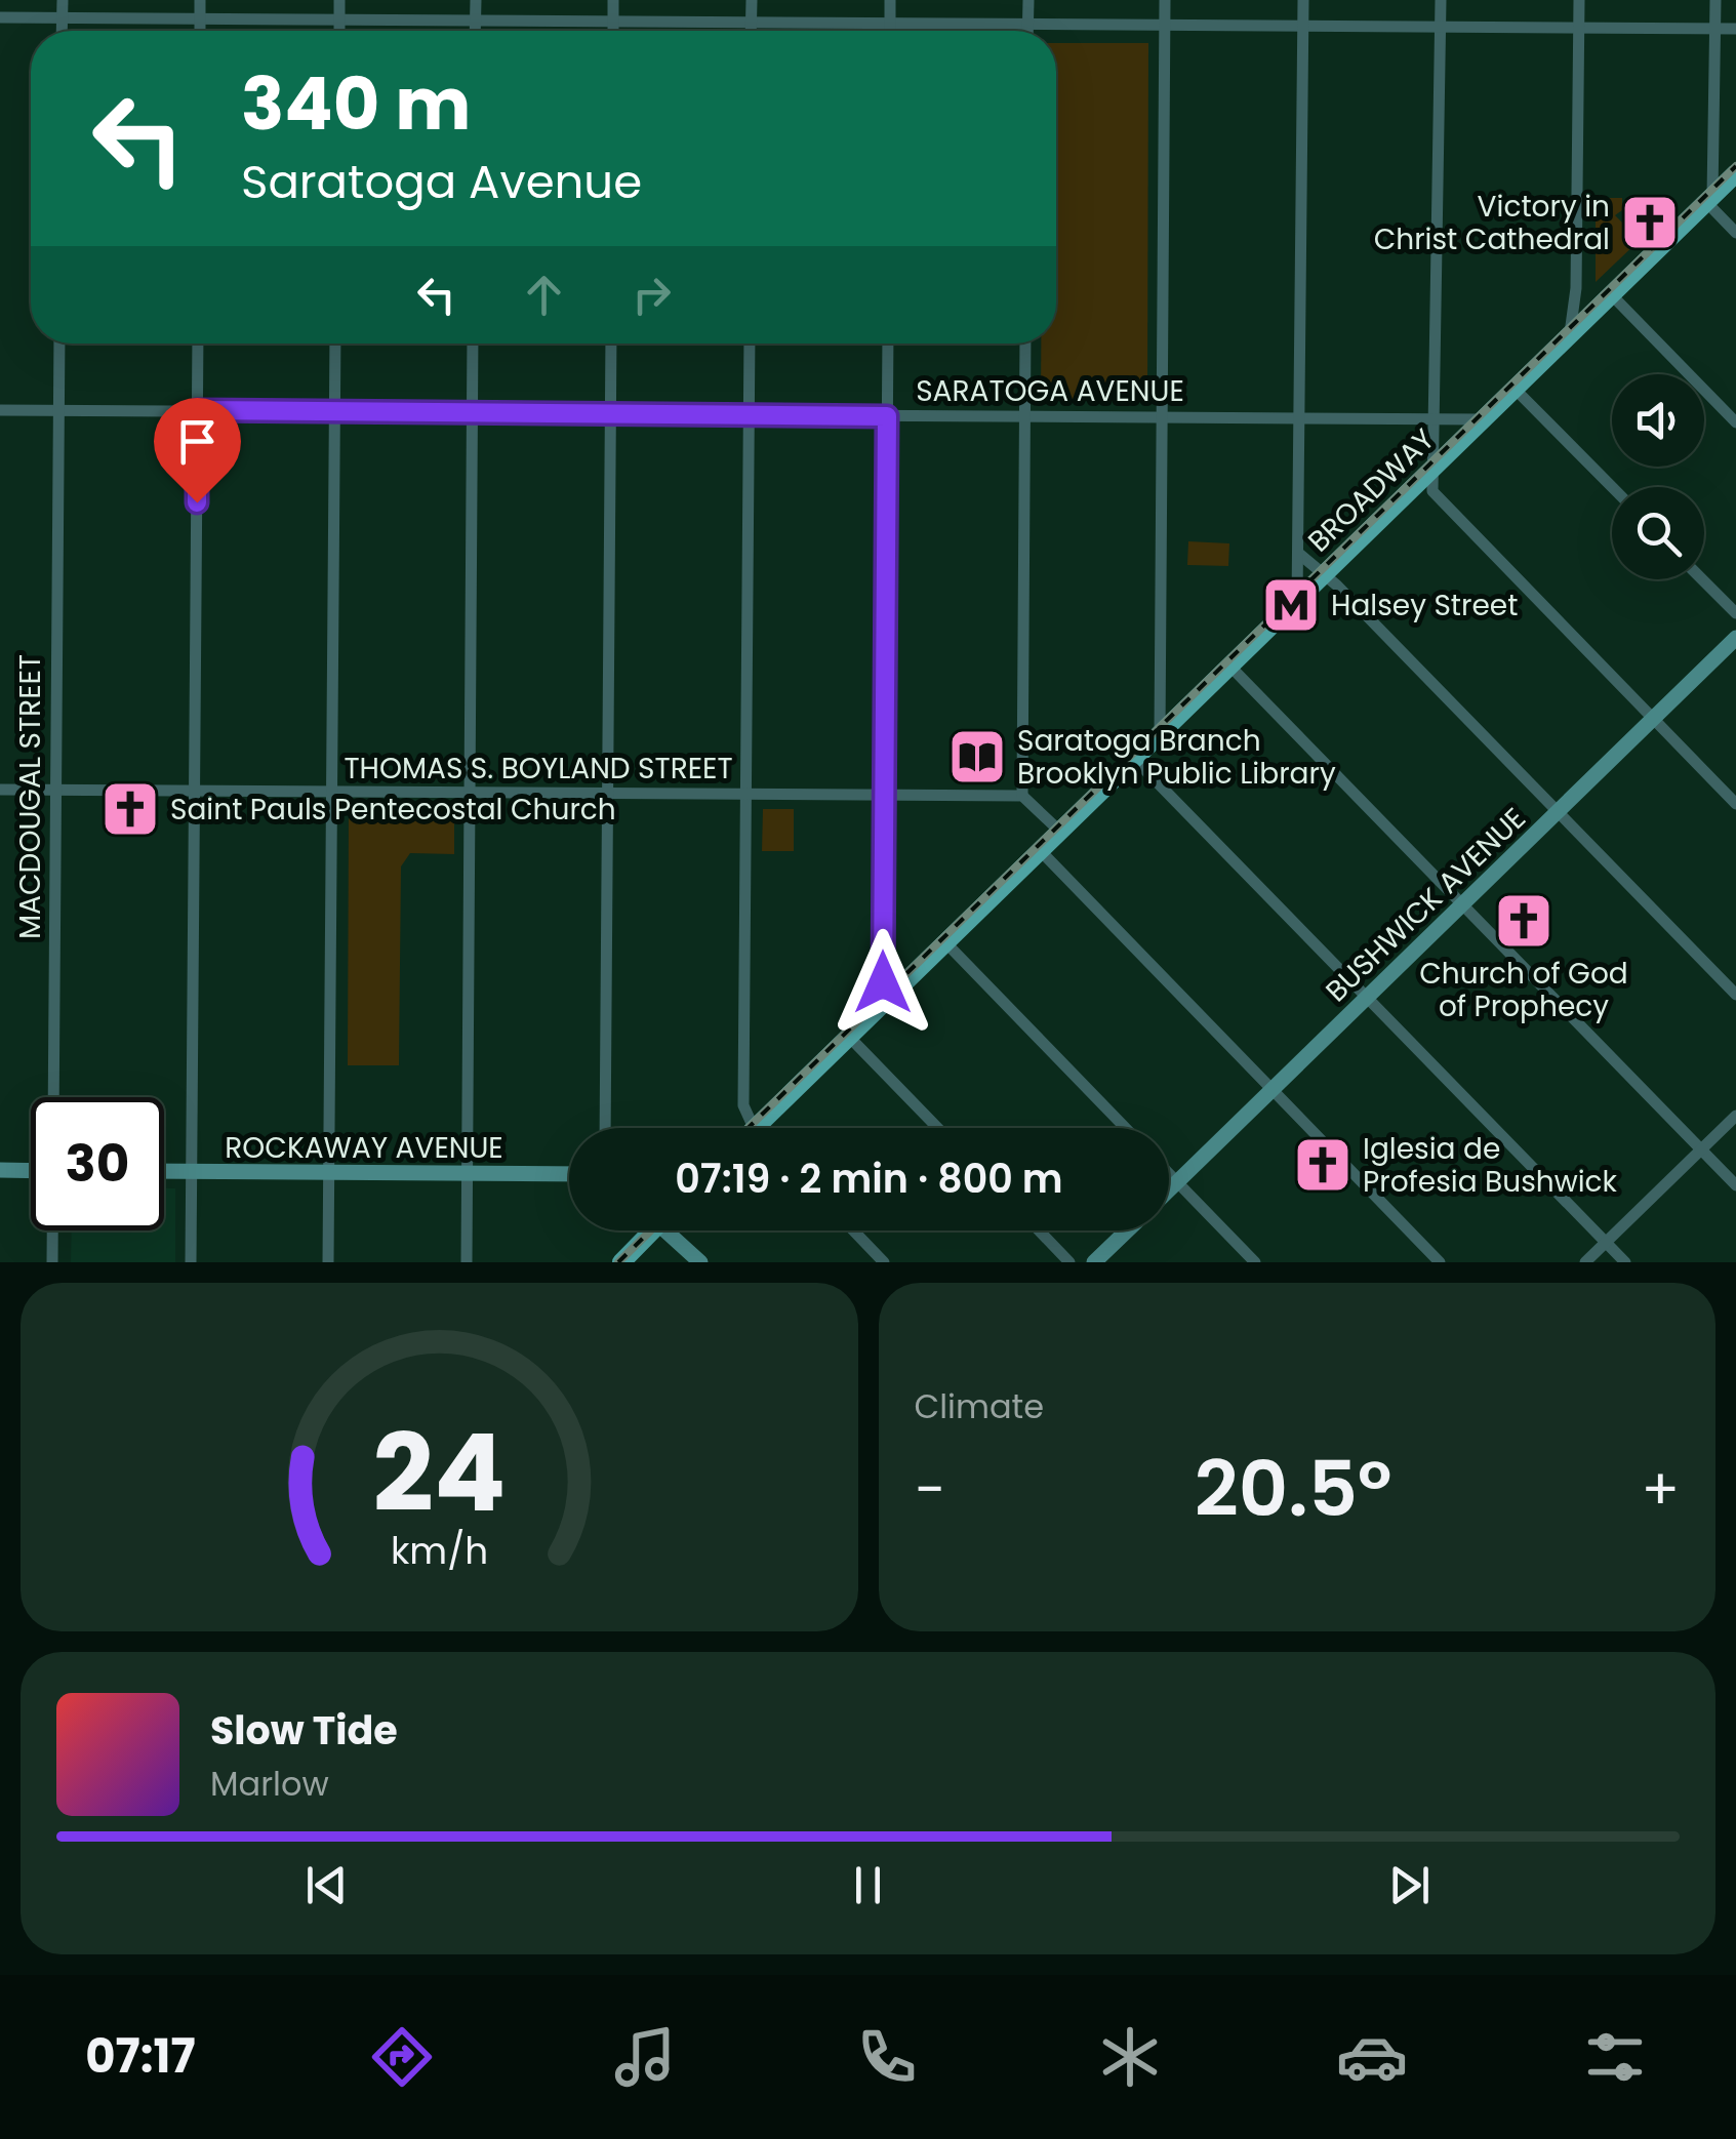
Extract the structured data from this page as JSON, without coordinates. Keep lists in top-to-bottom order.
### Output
{
  "streets": {
    "main road": ["BROADWAY", "BUSHWICK AVENUE", "ROCKAWAY AVENUE"],
    "street": ["SARATOGA AVENUE", "THOMAS S. BOYLAND STREET", "MACDOUGAL STREET"]
  },
  "crossings": [
    ["SARATOGA AVENUE", "BROADWAY"],
    ["SARATOGA AVENUE", "MACDOUGAL STREET"],
    ["THOMAS S. BOYLAND STREET", "MACDOUGAL STREET"]
  ],
  "places": {
    "church": [
      "Victory in Christ Cathedral",
      "Saint Pauls Pentecostal Church",
      "Church of God of Prophecy",
      "Iglesia de Profesia Bushwick"
    ],
    "metro station": ["Halsey Street"],
    "library": ["Saratoga Branch Brooklyn Public Library"]
  },
  "page": {
    "turn": ["340 m", "Saratoga Avenue"],
    "limit": "30",
    "trip": "07:19 · 2 min · 800 m",
    "tile": "Climate",
    "heat": ["−", "20.5°", "+"],
    "song": ["Slow Tide", "Marlow"],
    "tabs": "07:17",
    "gauge": ["24", "km/h"]
  }
}
